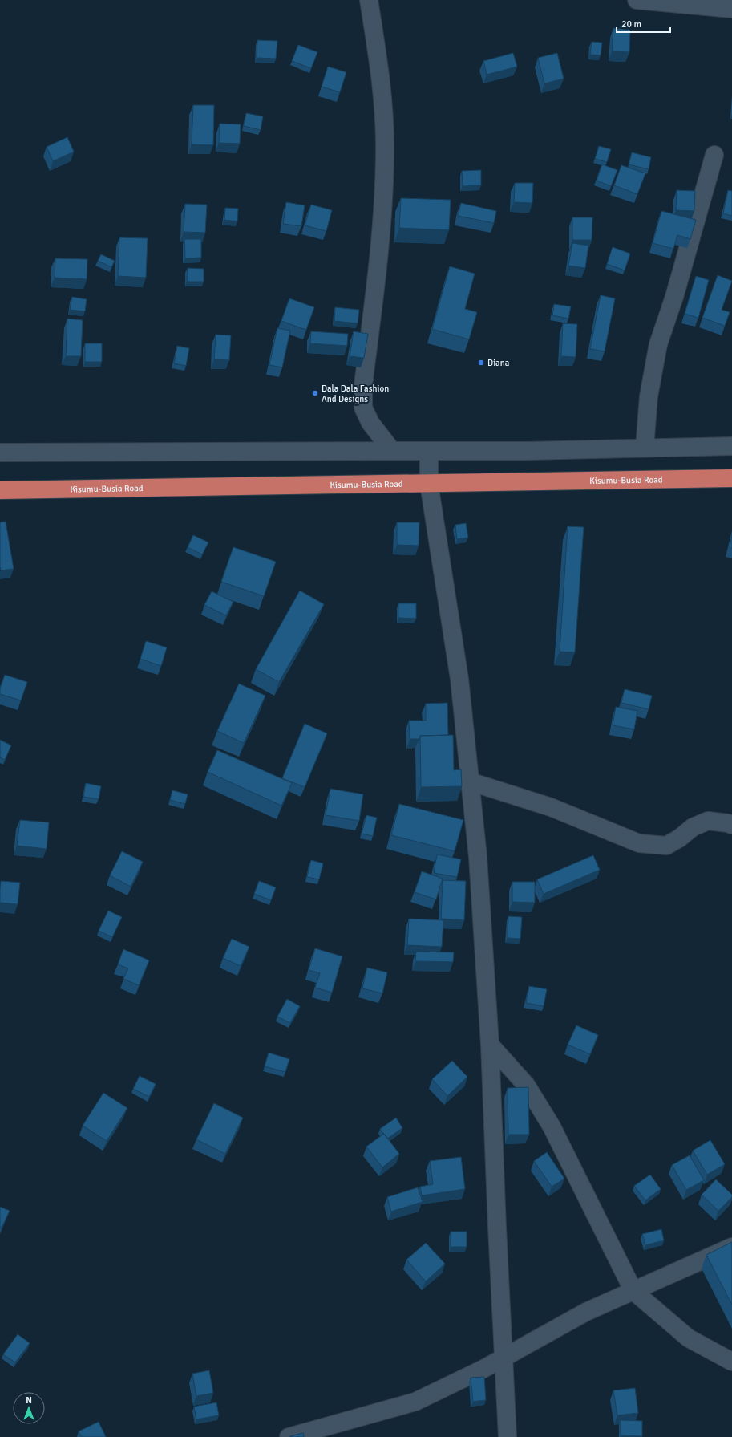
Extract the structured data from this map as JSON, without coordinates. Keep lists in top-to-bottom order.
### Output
{
  "streets": {
    "highway": ["Kisumu-Busia Road"]
  },
  "places": ["Diana", "Dala Dala Fashion And Designs"],
  "scale_bar": "20 m",
  "north": "top"
}
